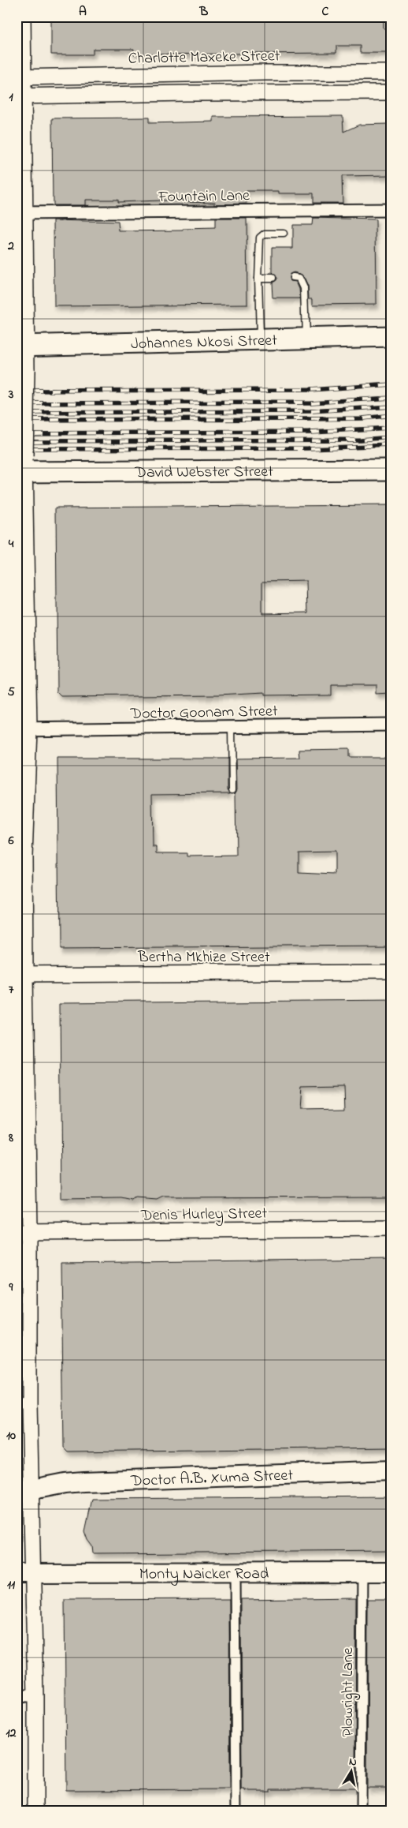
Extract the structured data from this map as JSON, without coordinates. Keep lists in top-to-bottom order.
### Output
{
  "streets": {
    "highway": ["Johannes Nkosi Street", "David Webster Street"],
    "main road": ["Doctor A.B. Xuma Street", "Monty Naicker Road"],
    "street": [
      "Charlotte Maxeke Street",
      "Fountain Lane",
      "Doctor Goonam Street",
      "Bertha Mkhize Street",
      "Denis Hurley Street",
      "Plowright Lane"
    ]
  },
  "crossings": [
    ["Monty Naicker Road", "Plowright Lane"]
  ],
  "north": "top",
  "grid": {
    "columns": ["A", "B", "C"],
    "rows": [
      "1",
      "2",
      "3",
      "4",
      "5",
      "6",
      "7",
      "8",
      "9",
      "10",
      "11",
      "12"
    ]
  }
}
